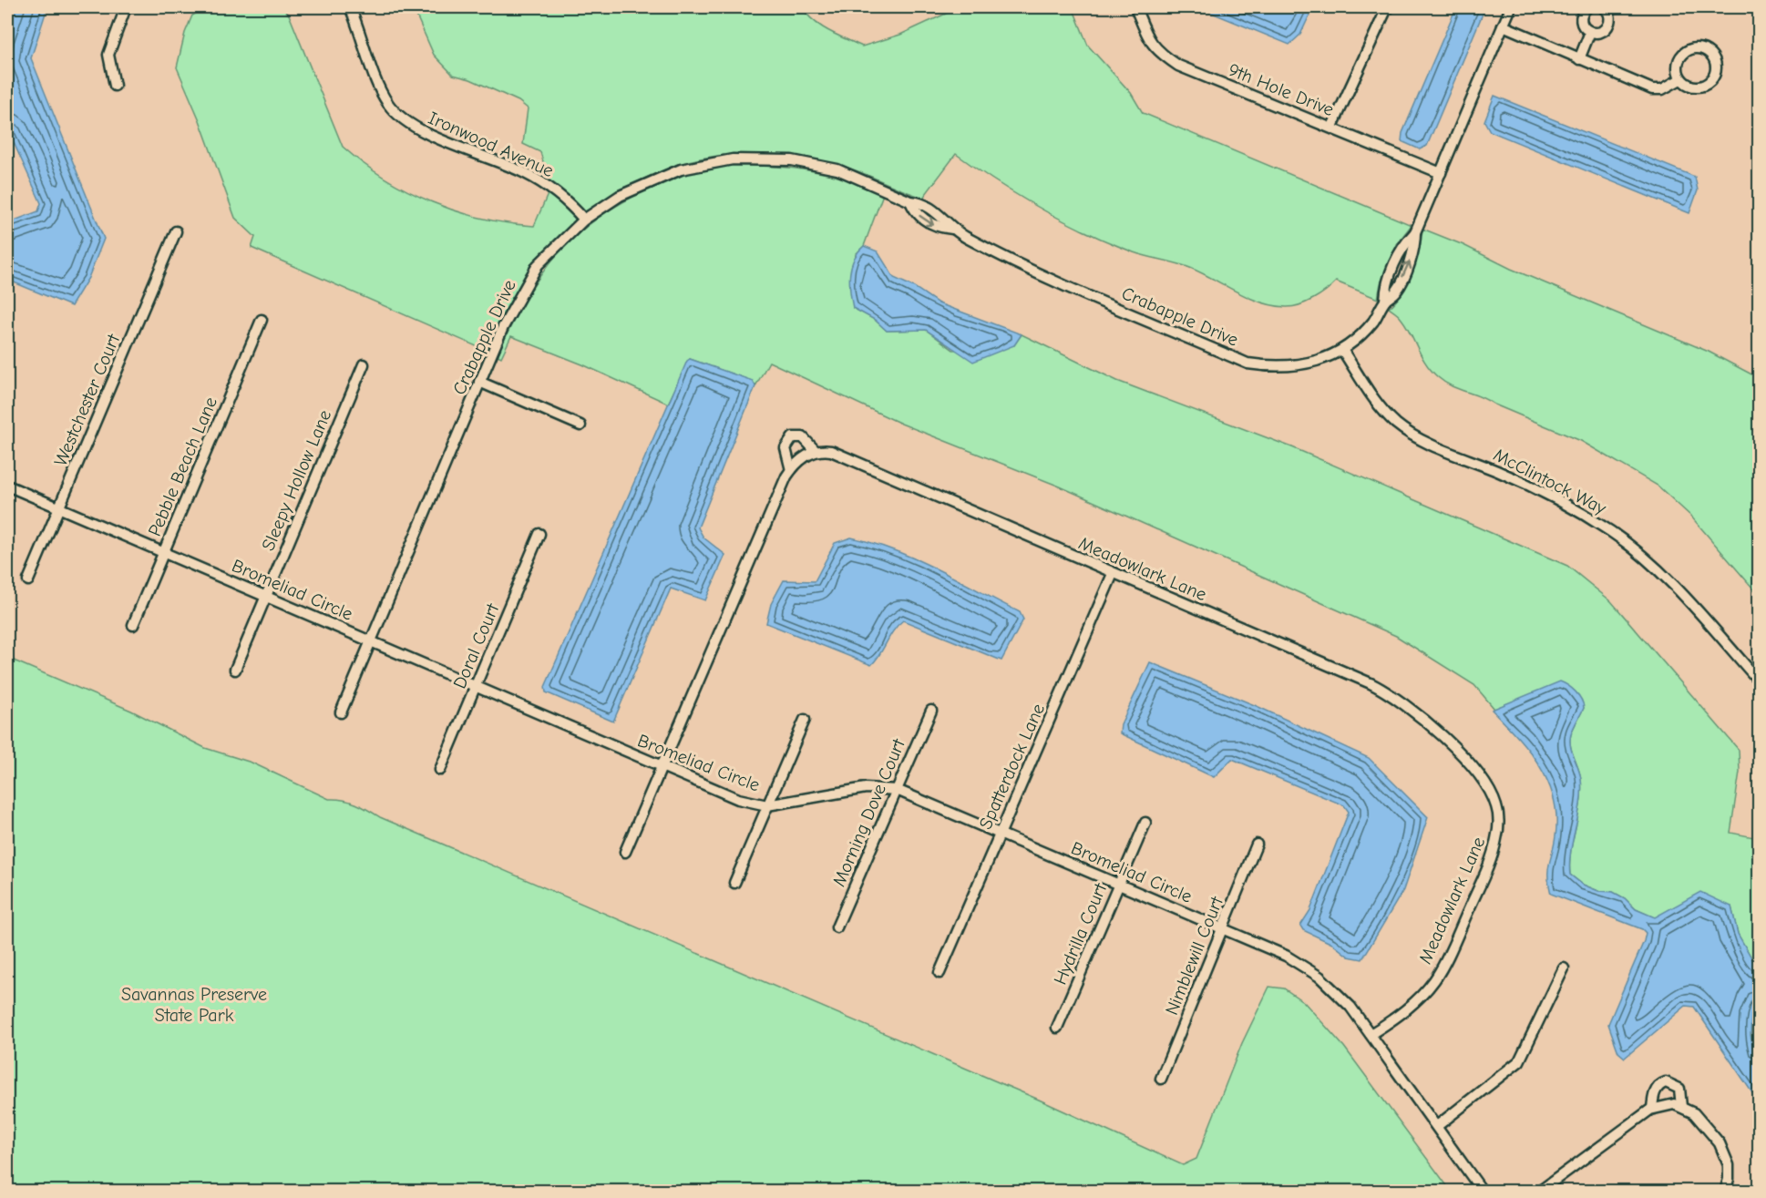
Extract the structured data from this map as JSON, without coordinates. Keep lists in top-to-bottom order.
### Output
{
  "streets": {
    "street": [
      "9th Hole Drive",
      "Ironwood Avenue",
      "Crabapple Drive",
      "Westchester Court",
      "Pebble Beach Lane",
      "Sleepy Hollow Lane",
      "McClintock Way",
      "Meadowlark Lane",
      "Bromeliad Circle",
      "Doral Court",
      "Spatterdock Lane",
      "Morning Dove Court",
      "Hydrilla Court",
      "Nimblewill Court"
    ]
  },
  "crossings": [
    ["9th Hole Drive", "Crabapple Drive"],
    ["Ironwood Avenue", "Crabapple Drive"],
    ["Crabapple Drive", "McClintock Way"],
    ["Crabapple Drive", "Bromeliad Circle"],
    ["Westchester Court", "Bromeliad Circle"],
    ["Pebble Beach Lane", "Bromeliad Circle"],
    ["Sleepy Hollow Lane", "Bromeliad Circle"],
    ["Meadowlark Lane", "Bromeliad Circle"],
    ["Meadowlark Lane", "Spatterdock Lane"],
    ["Bromeliad Circle", "Doral Court"],
    ["Bromeliad Circle", "Spatterdock Lane"],
    ["Bromeliad Circle", "Morning Dove Court"],
    ["Bromeliad Circle", "Hydrilla Court"],
    ["Bromeliad Circle", "Nimblewill Court"]
  ],
  "parks": ["Savannas Preserve State Park"]
}
